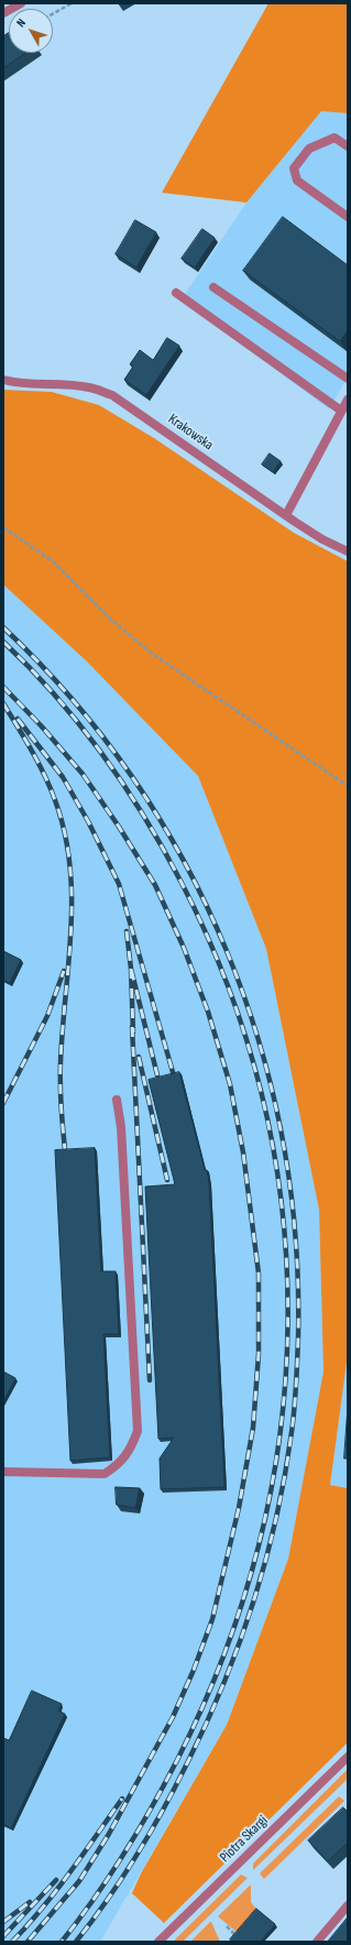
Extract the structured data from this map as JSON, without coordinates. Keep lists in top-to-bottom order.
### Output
{
  "streets": {
    "street": ["Krakowska", "Piotra Skargi"]
  },
  "north": "top left"
}
